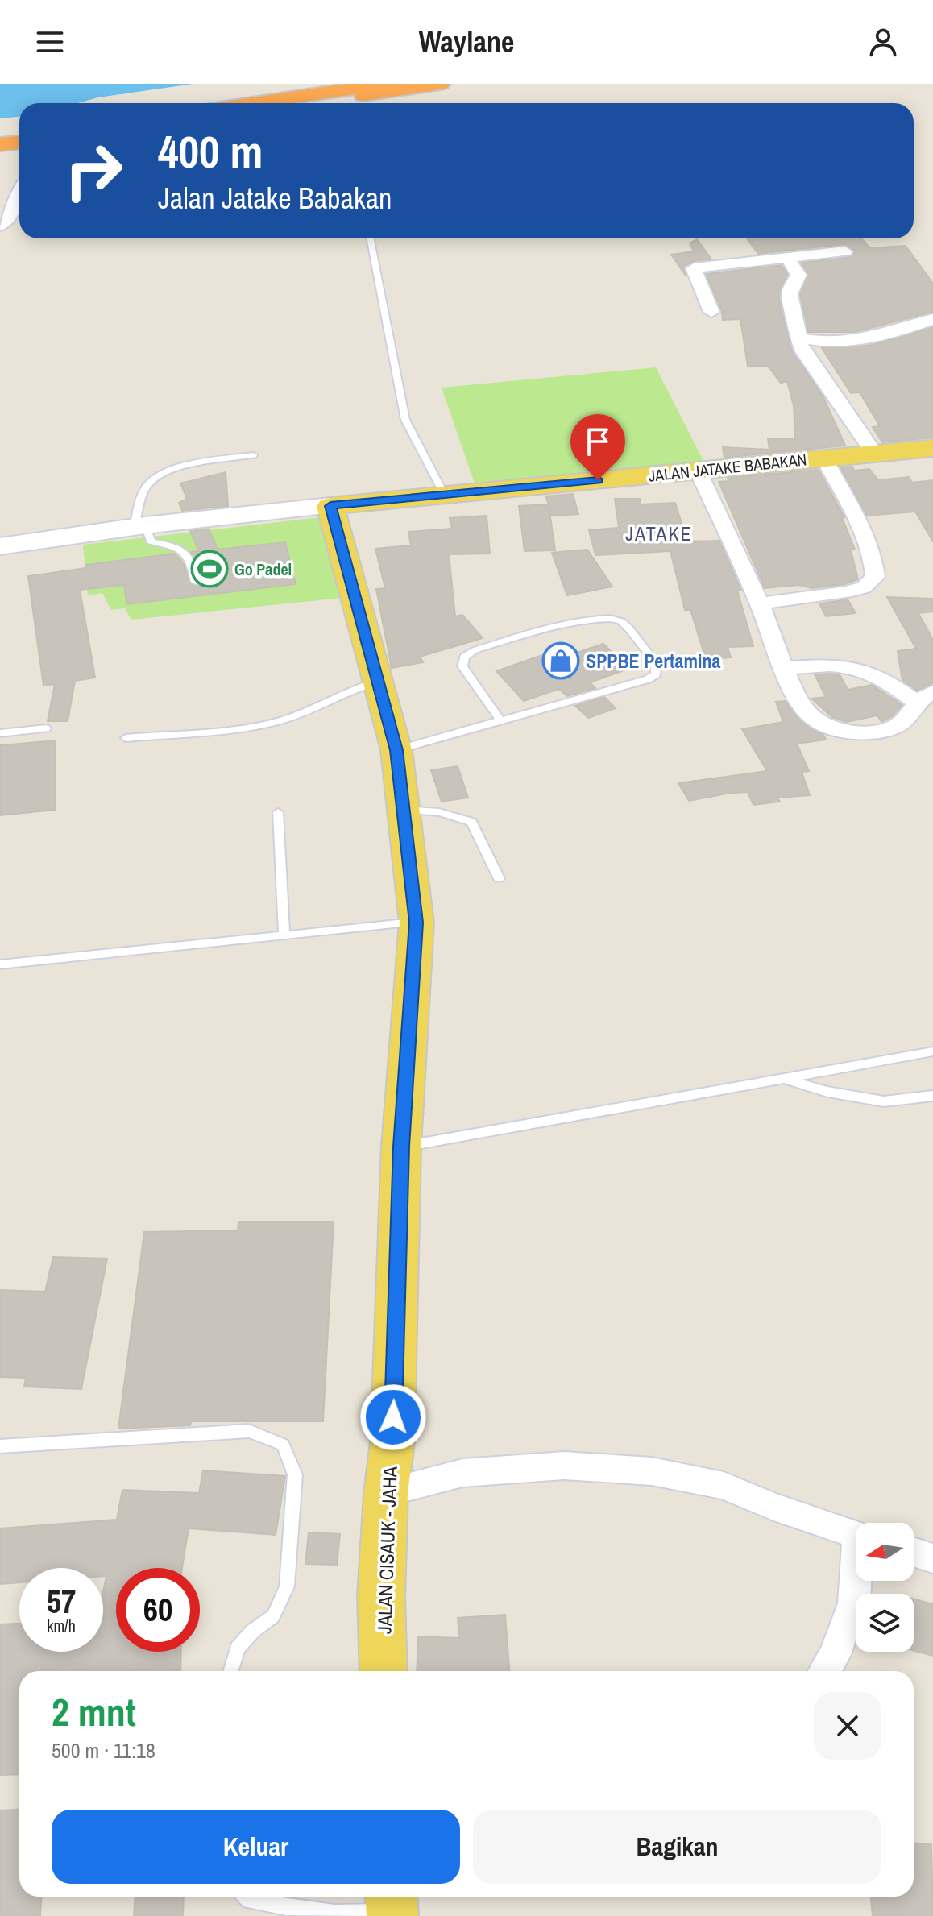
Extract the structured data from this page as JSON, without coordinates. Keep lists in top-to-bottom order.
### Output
{
  "streets": {
    "main road": ["JALAN JATAKE BABAKAN", "JALAN CISAUK - JAHA"]
  },
  "crossings": [
    ["JALAN JATAKE BABAKAN", "JALAN CISAUK - JAHA"]
  ],
  "districts": ["JATAKE"],
  "places": {
    "sports": ["Go Padel"],
    "shop": ["SPPBE Pertamina"]
  },
  "north": "left",
  "page": {
    "header": "Waylane",
    "turn": ["400 m", "Jalan Jatake Babakan"],
    "speed": "57 km/h",
    "limit": "60",
    "heading": ["2 mnt", "500 m · 11:18"],
    "buttons": ["Keluar", "Bagikan"]
  }
}
